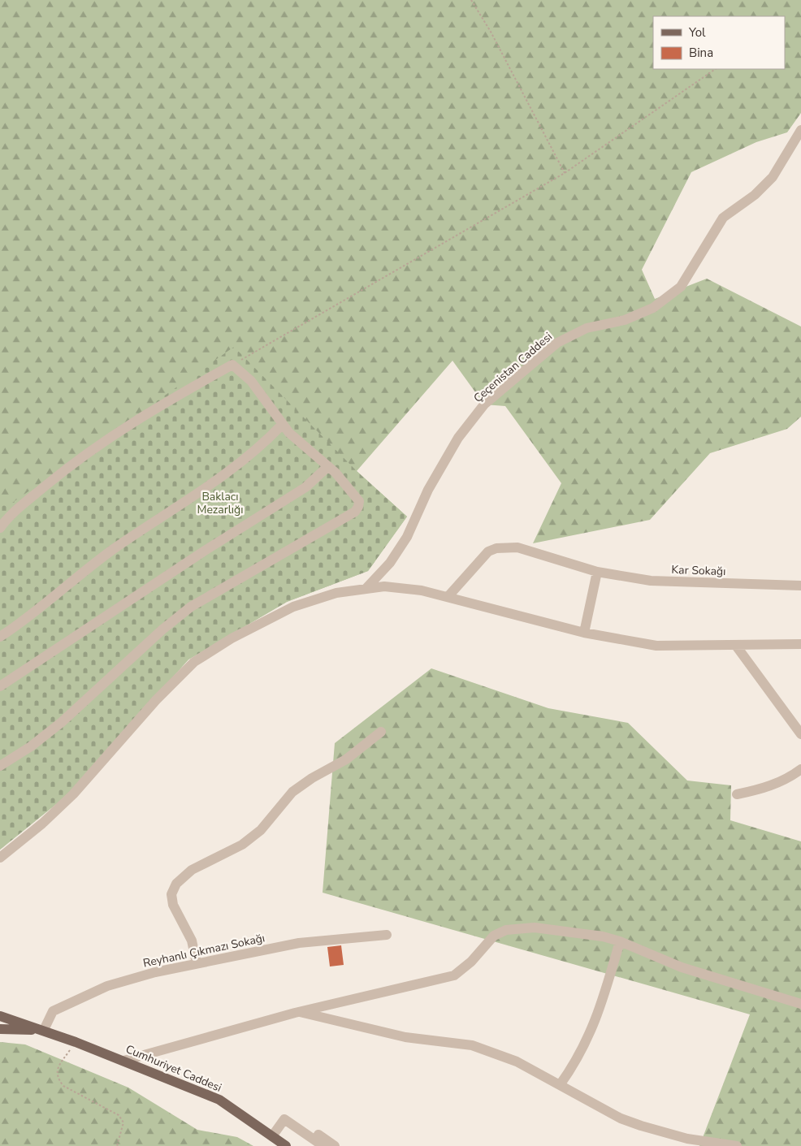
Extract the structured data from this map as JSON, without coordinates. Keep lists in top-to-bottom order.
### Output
{
  "streets": {
    "main road": ["Cumhuriyet Caddesi"],
    "street": ["Çeçenistan Caddesi", "Kar Sokağı", "Reyhanlı Çıkmazı Sokağı"]
  },
  "crossings": [
    ["Reyhanlı Çıkmazı Sokağı", "Cumhuriyet Caddesi"]
  ],
  "parks": ["Baklacı Mezarlığı"],
  "legend": ["Yol", "Bina"]
}
